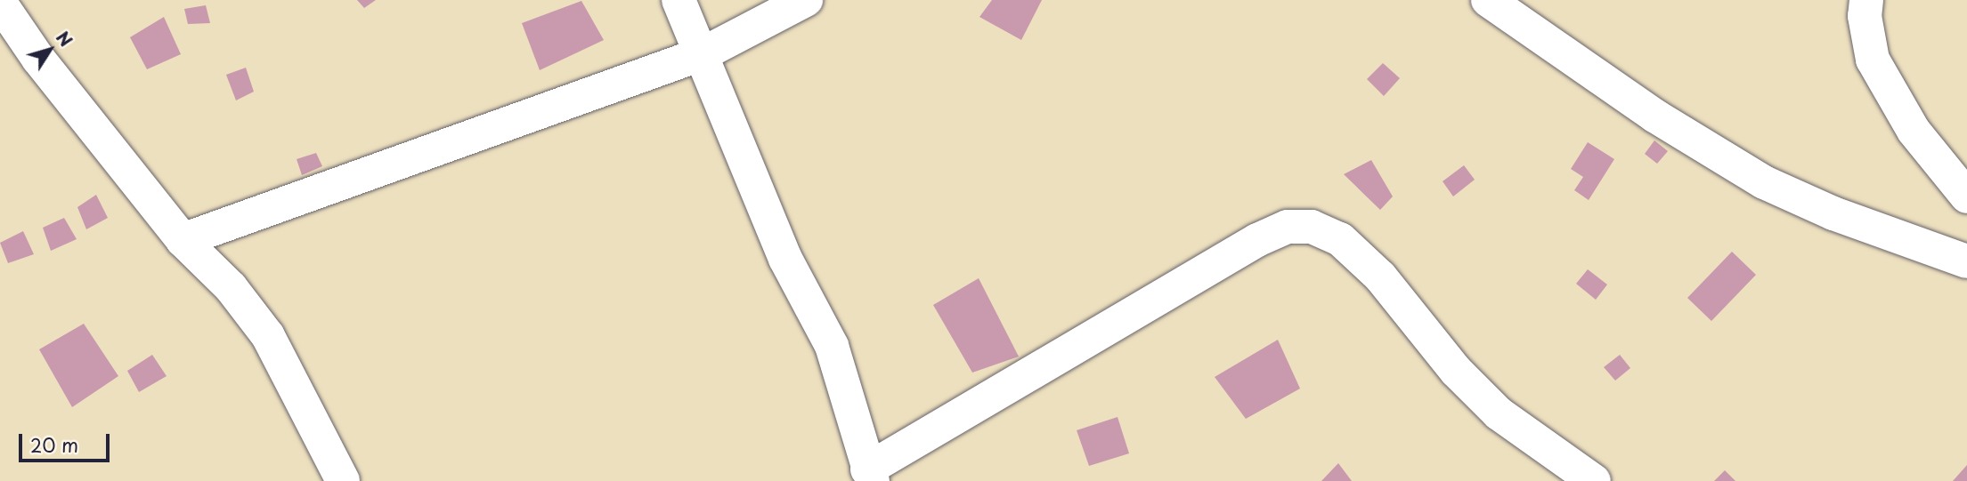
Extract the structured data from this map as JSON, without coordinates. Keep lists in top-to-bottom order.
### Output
{
  "scale_bar": "20 m",
  "north": "top right"
}
